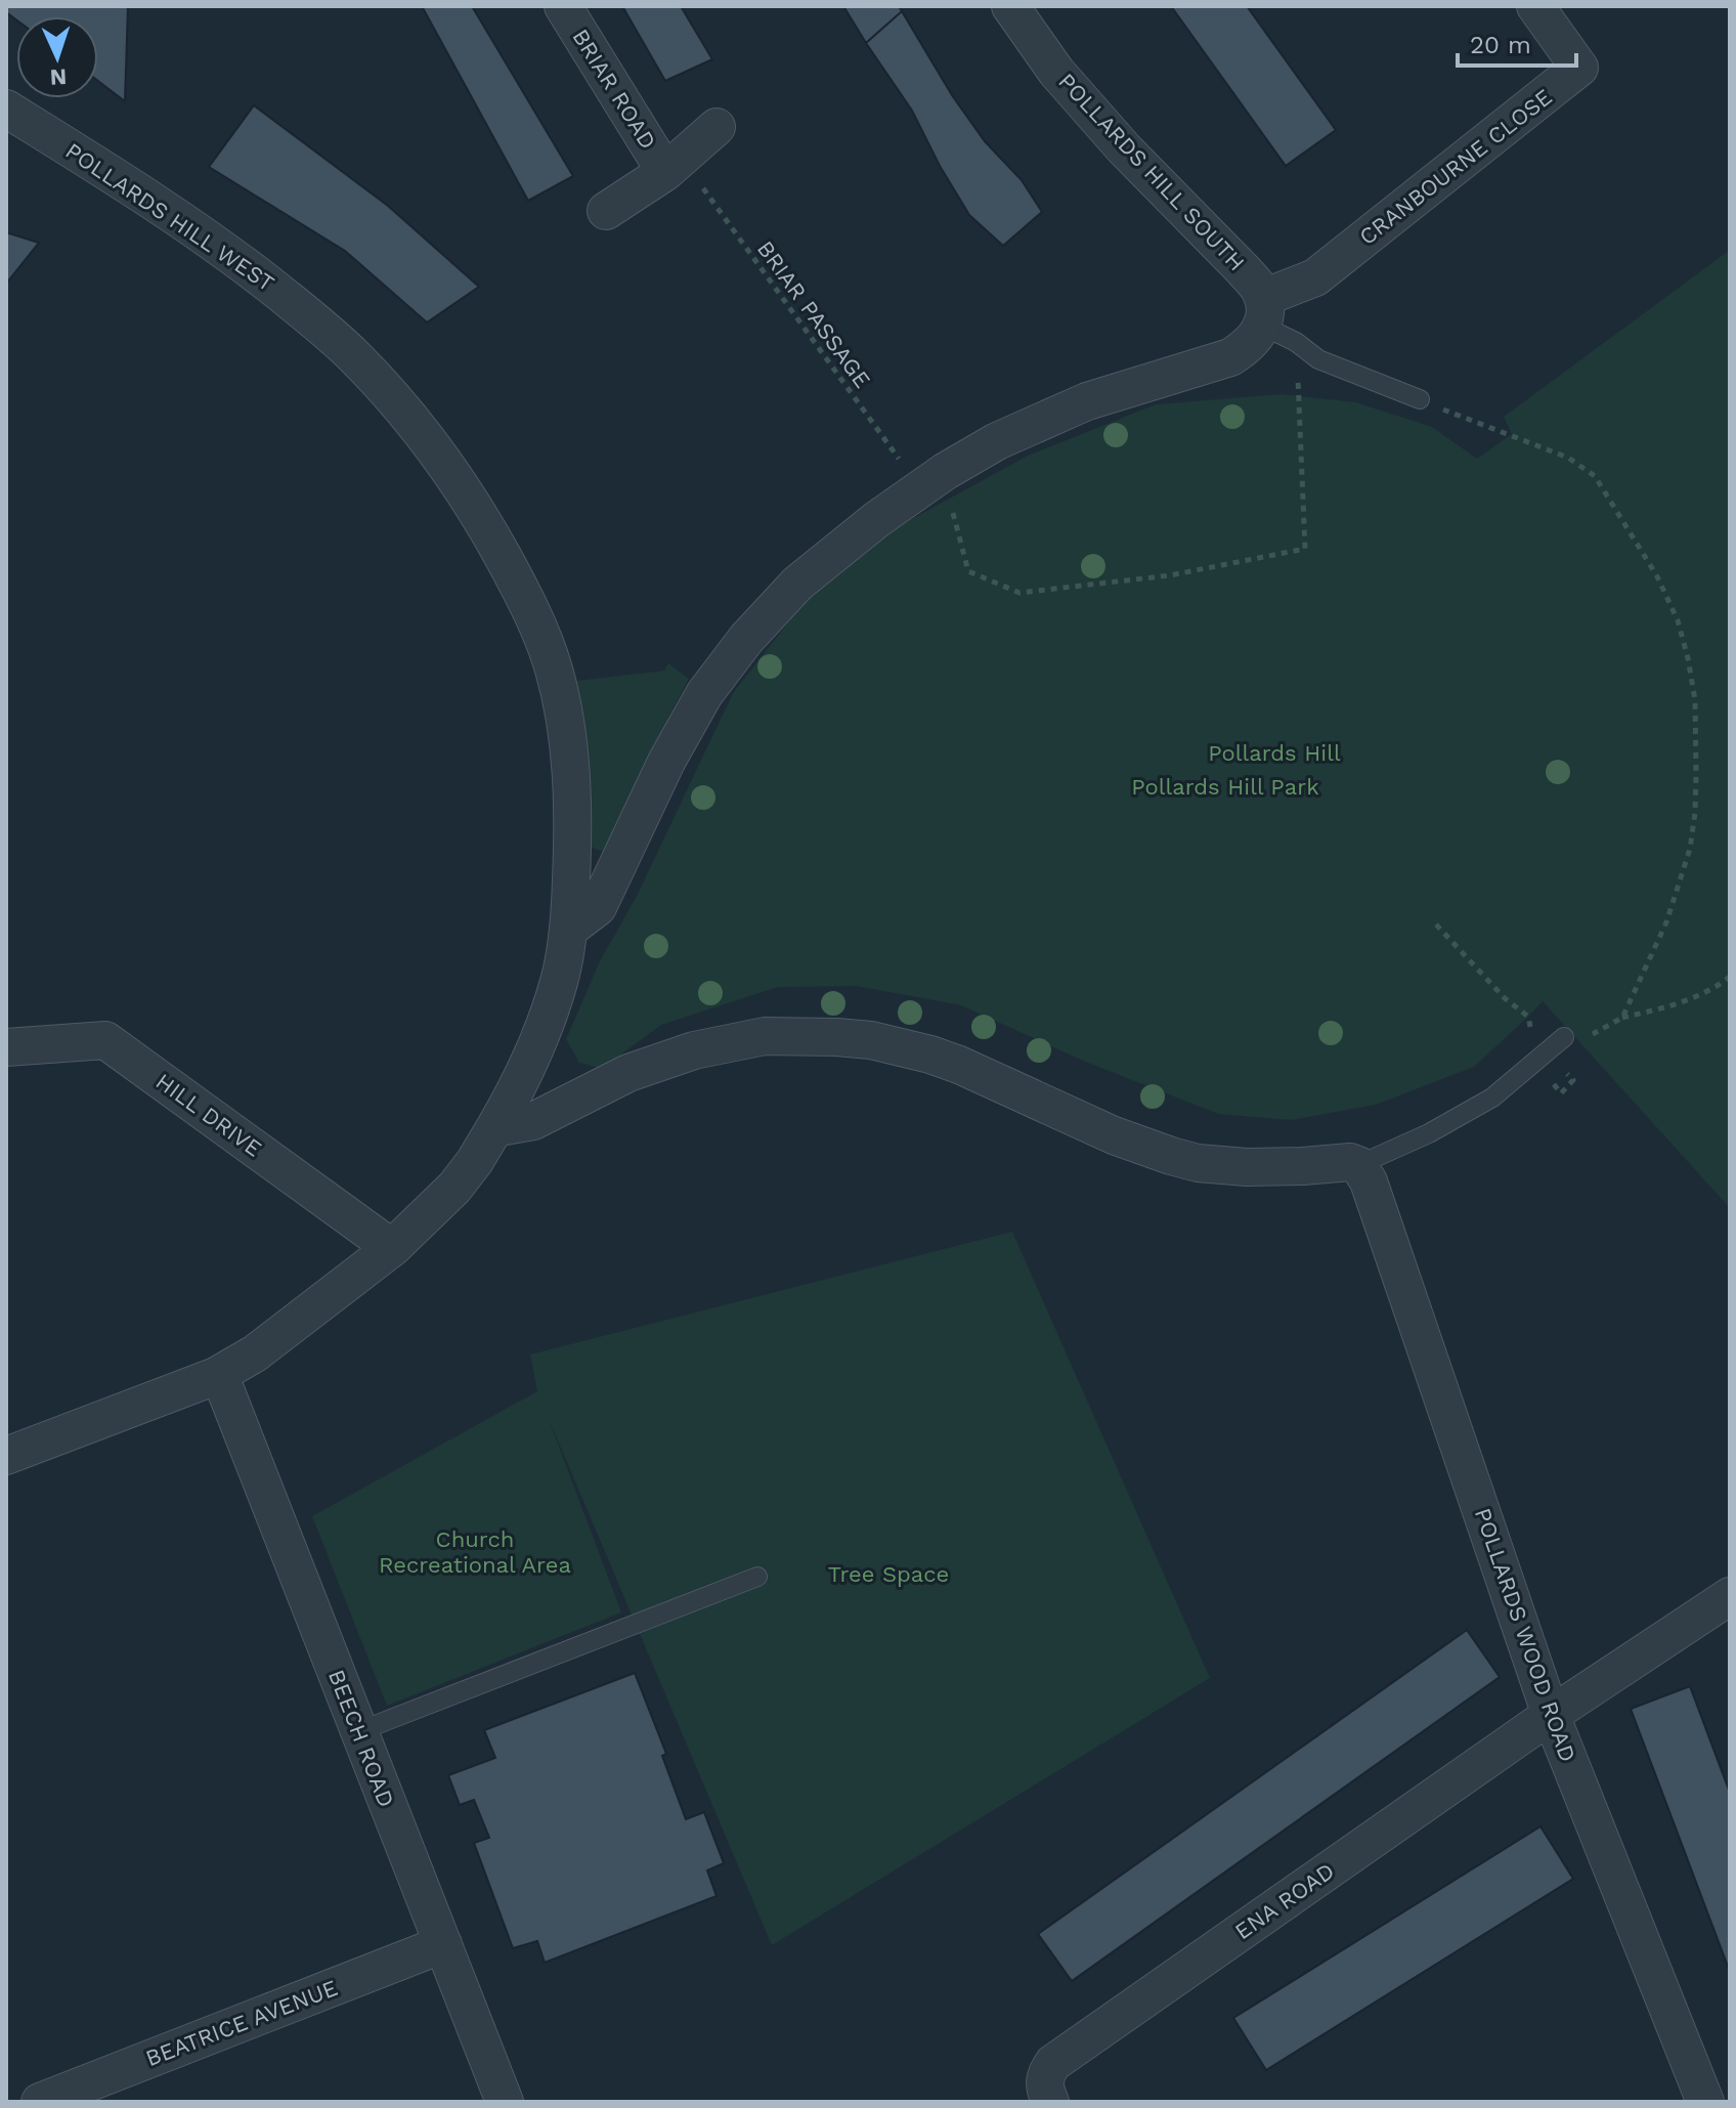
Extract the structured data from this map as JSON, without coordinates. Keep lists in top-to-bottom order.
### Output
{
  "streets": {
    "street": [
      "BRIAR ROAD",
      "CRANBOURNE CLOSE",
      "POLLARDS HILL SOUTH",
      "POLLARDS HILL WEST",
      "HILL DRIVE",
      "POLLARDS WOOD ROAD",
      "BEECH ROAD",
      "ENA ROAD",
      "BEATRICE AVENUE"
    ],
    "path": ["BRIAR PASSAGE"]
  },
  "crossings": [
    ["BRIAR ROAD", "BRIAR PASSAGE"],
    ["CRANBOURNE CLOSE", "POLLARDS HILL SOUTH"],
    ["POLLARDS HILL WEST", "HILL DRIVE"],
    ["POLLARDS HILL WEST", "BEECH ROAD"],
    ["POLLARDS WOOD ROAD", "ENA ROAD"],
    ["BEECH ROAD", "BEATRICE AVENUE"]
  ],
  "parks": [
    "Pollards Hill",
    "Pollards Hill Park",
    "Church Recreational Area",
    "Tree Space"
  ],
  "scale_bar": "20 m",
  "north": "bottom"
}
